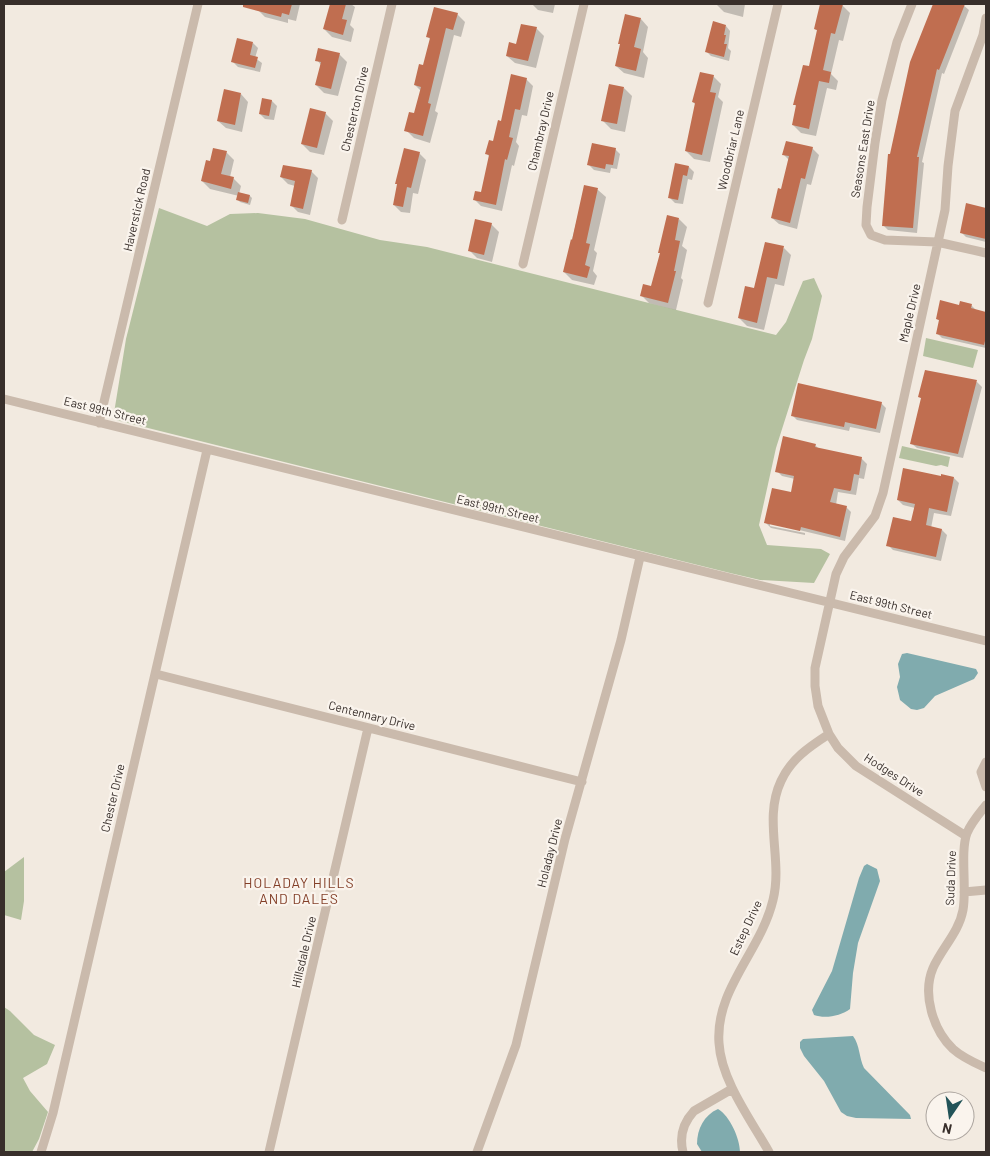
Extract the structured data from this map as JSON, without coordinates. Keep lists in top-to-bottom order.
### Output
{
  "streets": {
    "street": [
      "Chesterton Drive",
      "Chambray Drive",
      "Seasons East Drive",
      "Woodbriar Lane",
      "Haverstick Road",
      "Maple Drive",
      "East 99th Street",
      "Centennary Drive",
      "Hodges Drive",
      "Chester Drive",
      "Holaday Drive",
      "Suda Drive",
      "Estep Drive",
      "Hillsdale Drive"
    ]
  },
  "crossings": [
    ["Seasons East Drive", "Maple Drive"],
    ["Haverstick Road", "East 99th Street"],
    ["Maple Drive", "East 99th Street"],
    ["Maple Drive", "Hodges Drive"],
    ["East 99th Street", "Hodges Drive"],
    ["East 99th Street", "Chester Drive"],
    ["East 99th Street", "Holaday Drive"],
    ["Centennary Drive", "Chester Drive"],
    ["Centennary Drive", "Holaday Drive"],
    ["Centennary Drive", "Hillsdale Drive"],
    ["Hodges Drive", "Suda Drive"],
    ["Hodges Drive", "Estep Drive"]
  ],
  "districts": ["HOLADAY HILLS AND DALES"],
  "north": "bottom"
}
